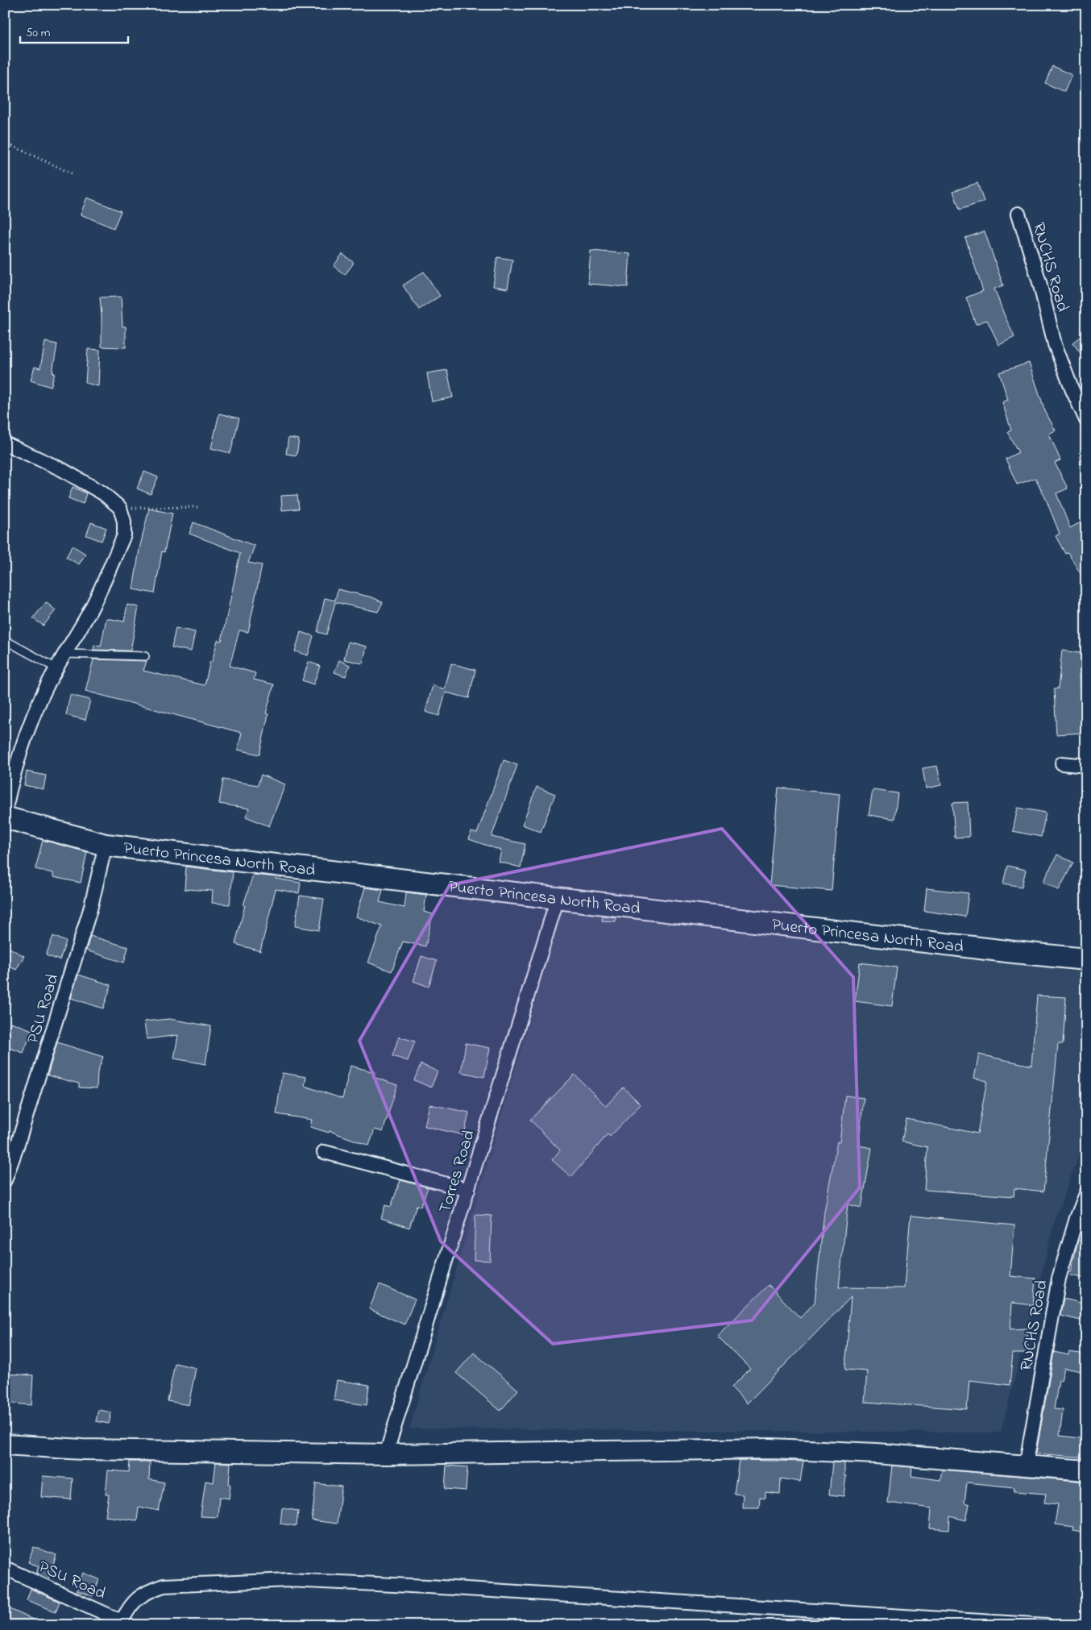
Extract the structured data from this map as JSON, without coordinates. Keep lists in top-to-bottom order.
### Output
{
  "streets": {
    "main road": ["Puerto Princesa North Road"],
    "street": ["RNCHS Road", "PSU Road", "Torres Road"]
  },
  "crossings": [
    ["Puerto Princesa North Road", "PSU Road"],
    ["Puerto Princesa North Road", "Torres Road"]
  ],
  "scale_bar": "50 m"
}
